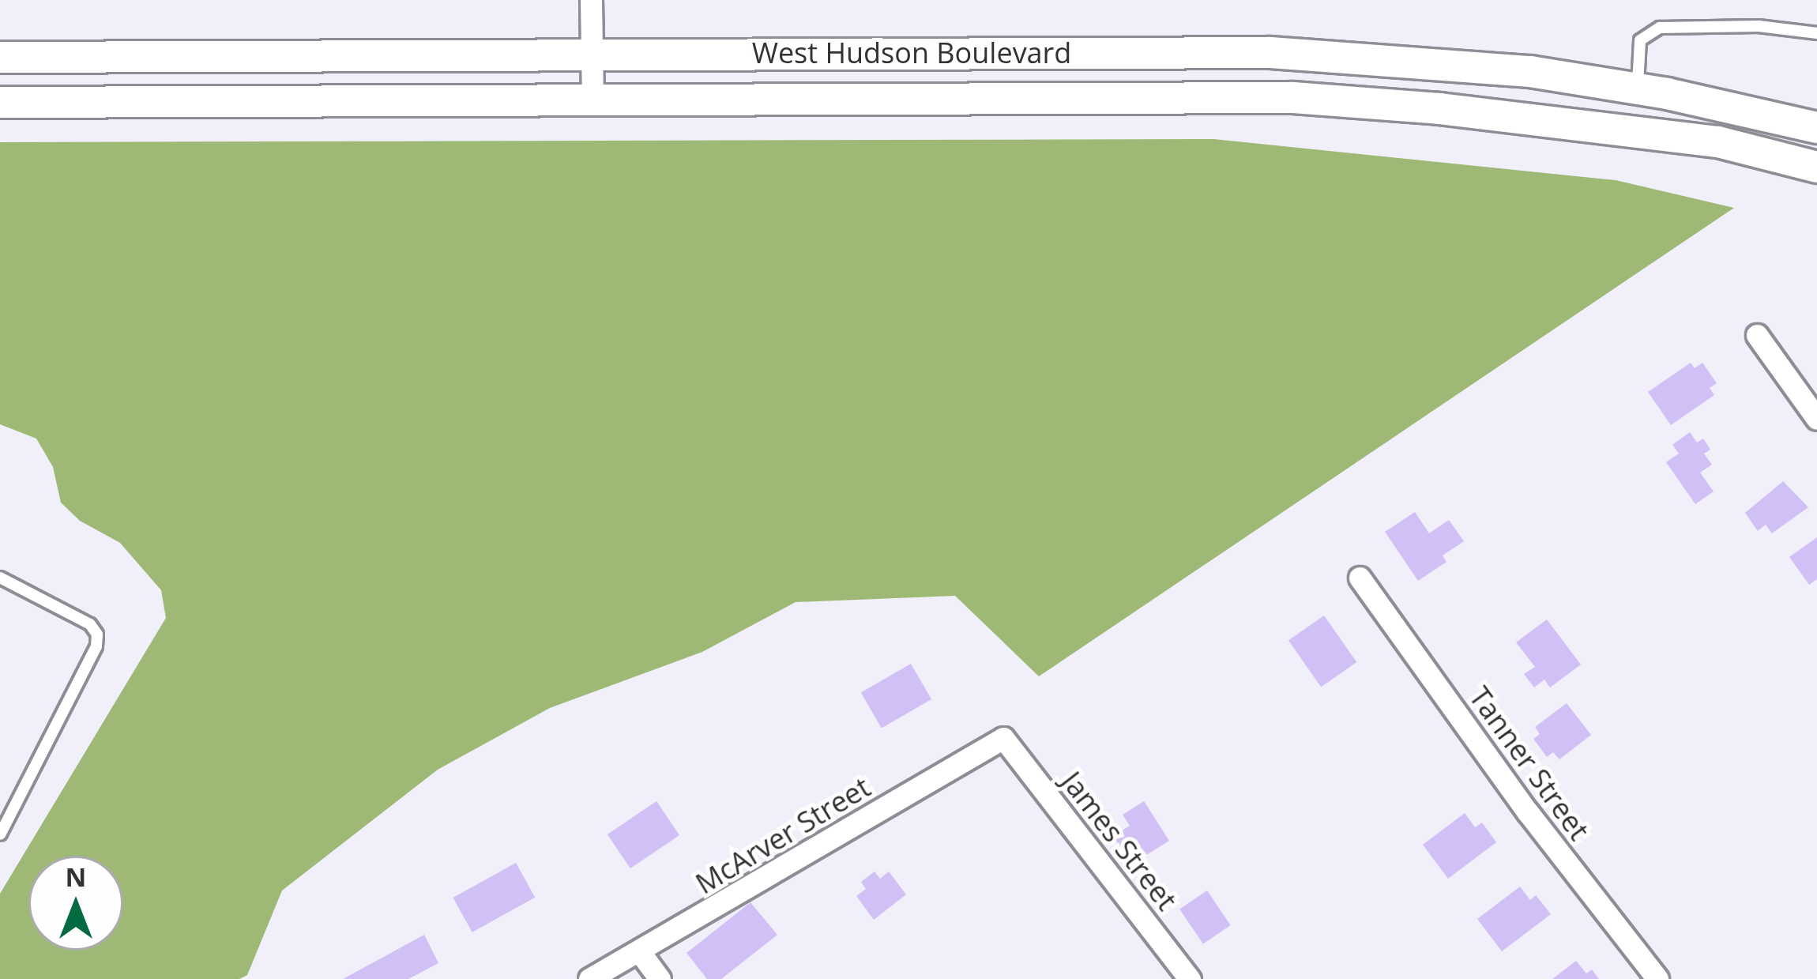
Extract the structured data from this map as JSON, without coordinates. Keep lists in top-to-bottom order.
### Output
{
  "streets": {
    "main road": ["West Hudson Boulevard"],
    "street": ["Tanner Street", "McArver Street", "James Street"]
  },
  "crossings": [
    ["McArver Street", "James Street"]
  ],
  "north": "top"
}
